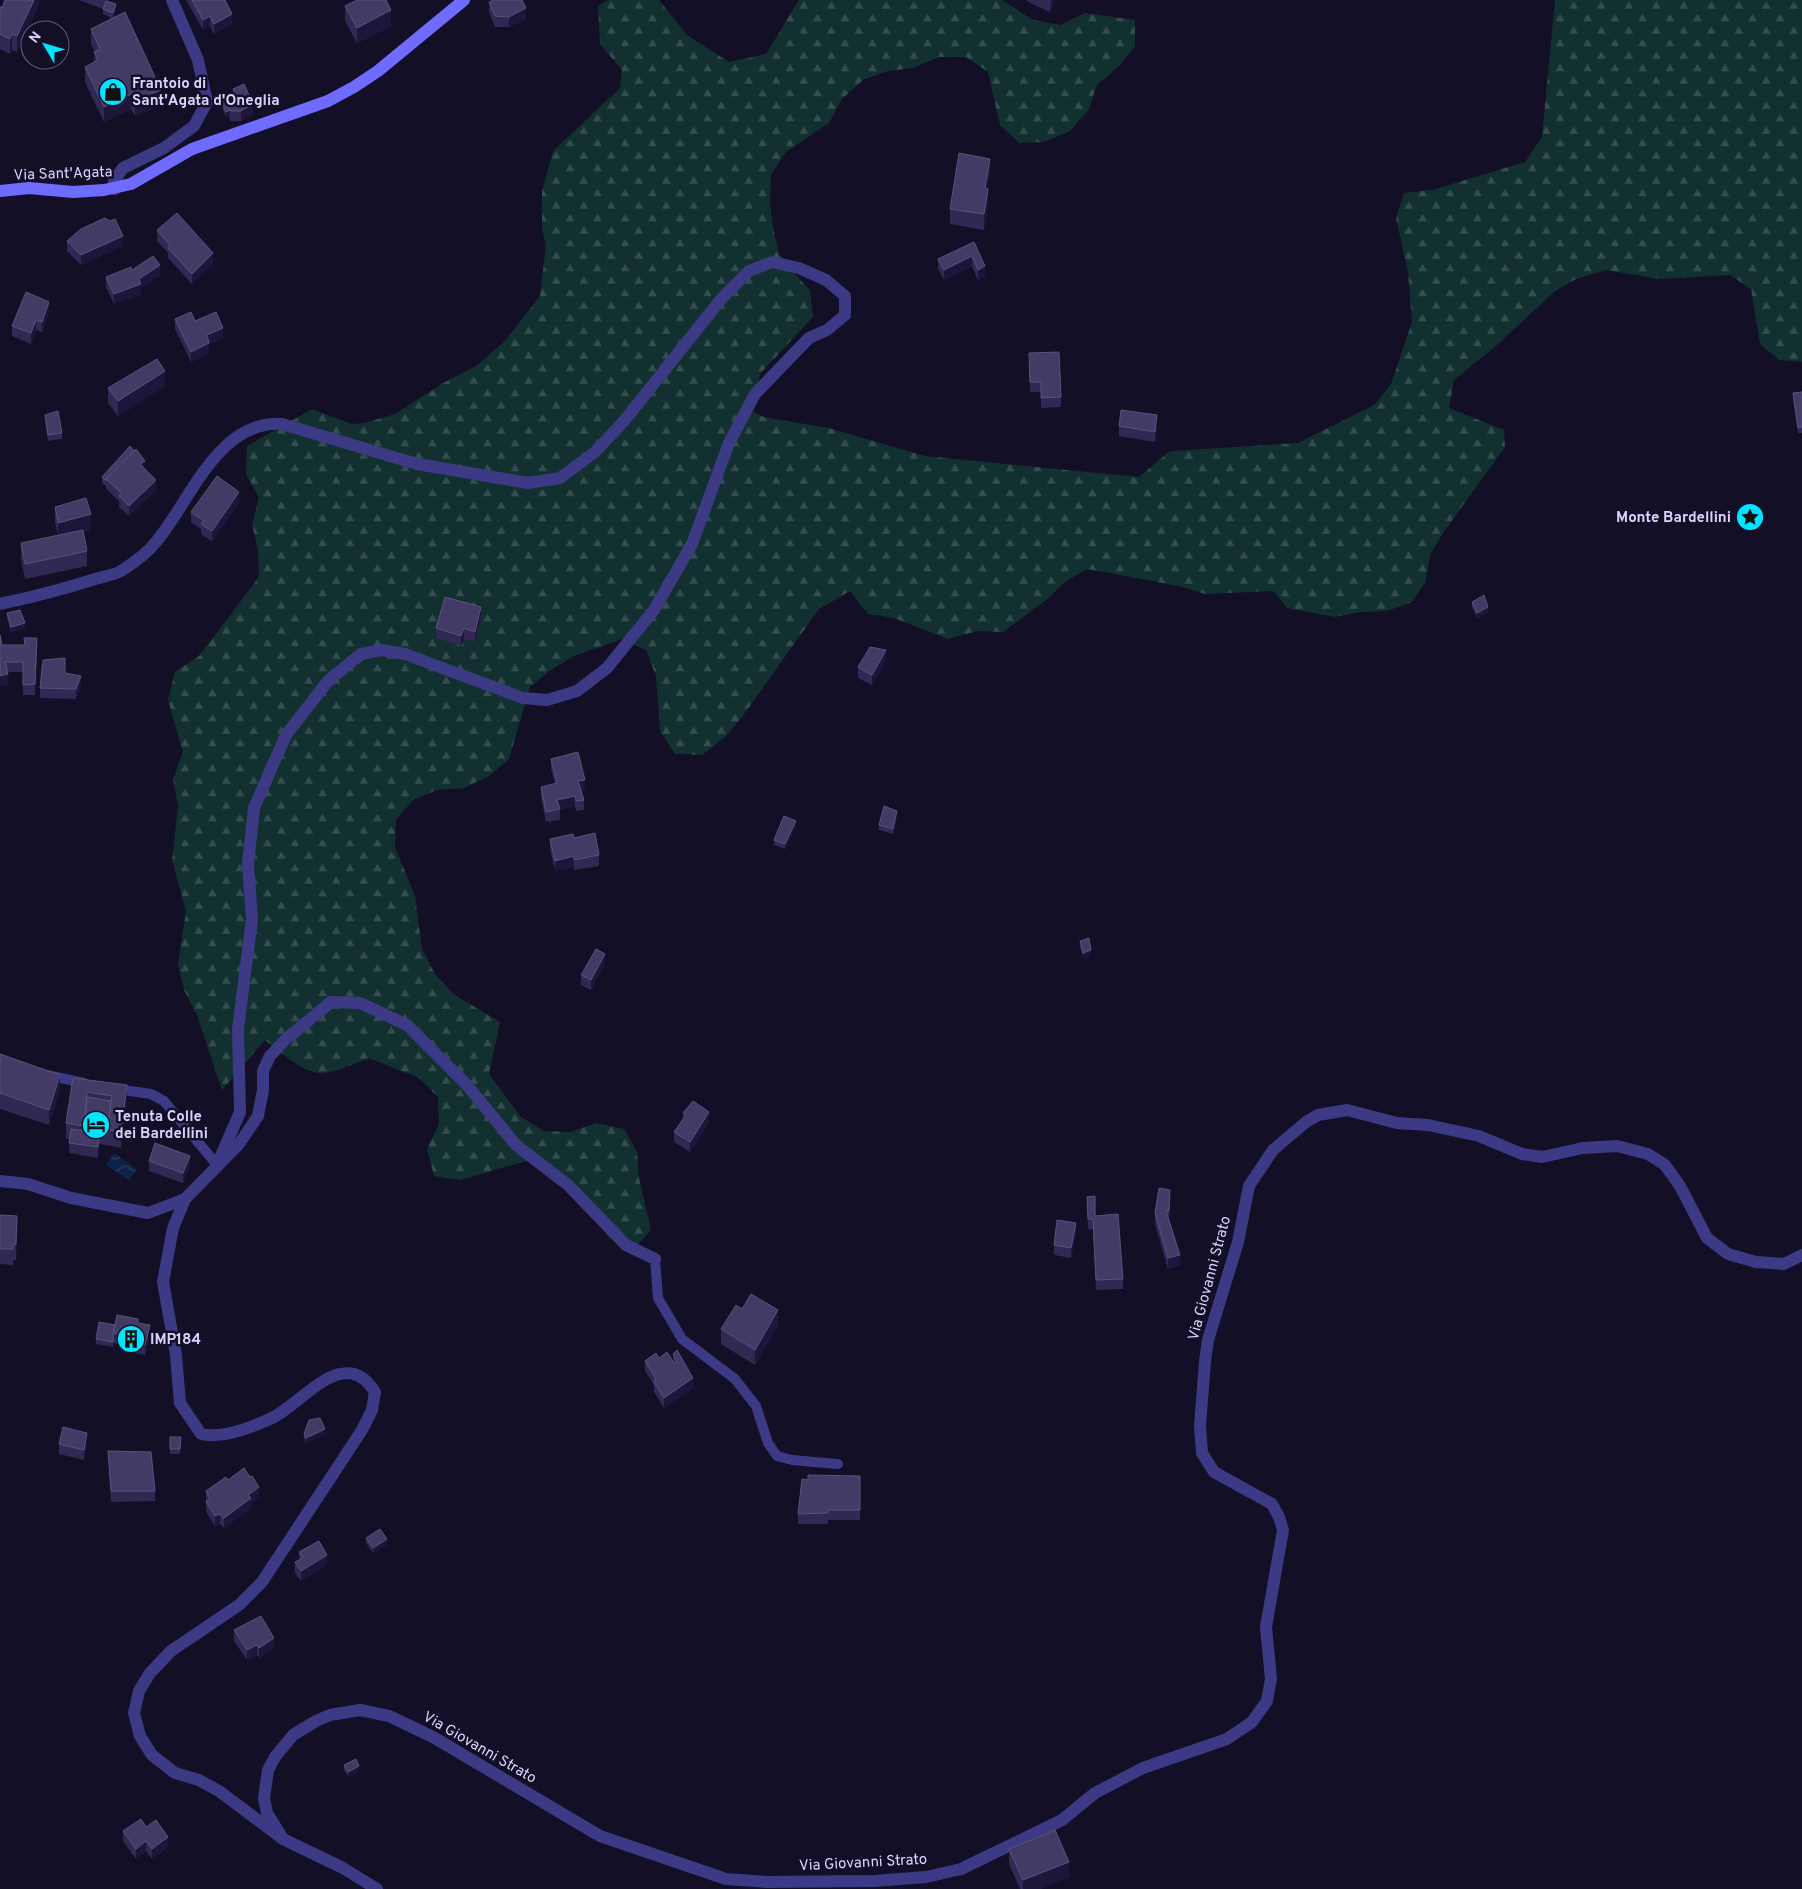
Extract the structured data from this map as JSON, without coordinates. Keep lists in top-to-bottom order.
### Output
{
  "streets": {
    "street": ["Via Sant'Agata", "Via Giovanni Strato"]
  },
  "places": {
    "shop": ["Frantoio di Sant'Agata d'Oneglia"],
    "place": ["Monte Bardellini"],
    "hotel": ["Tenuta Colle dei Bardellini"],
    "building": ["IMP184"]
  },
  "north": "top left"
}
